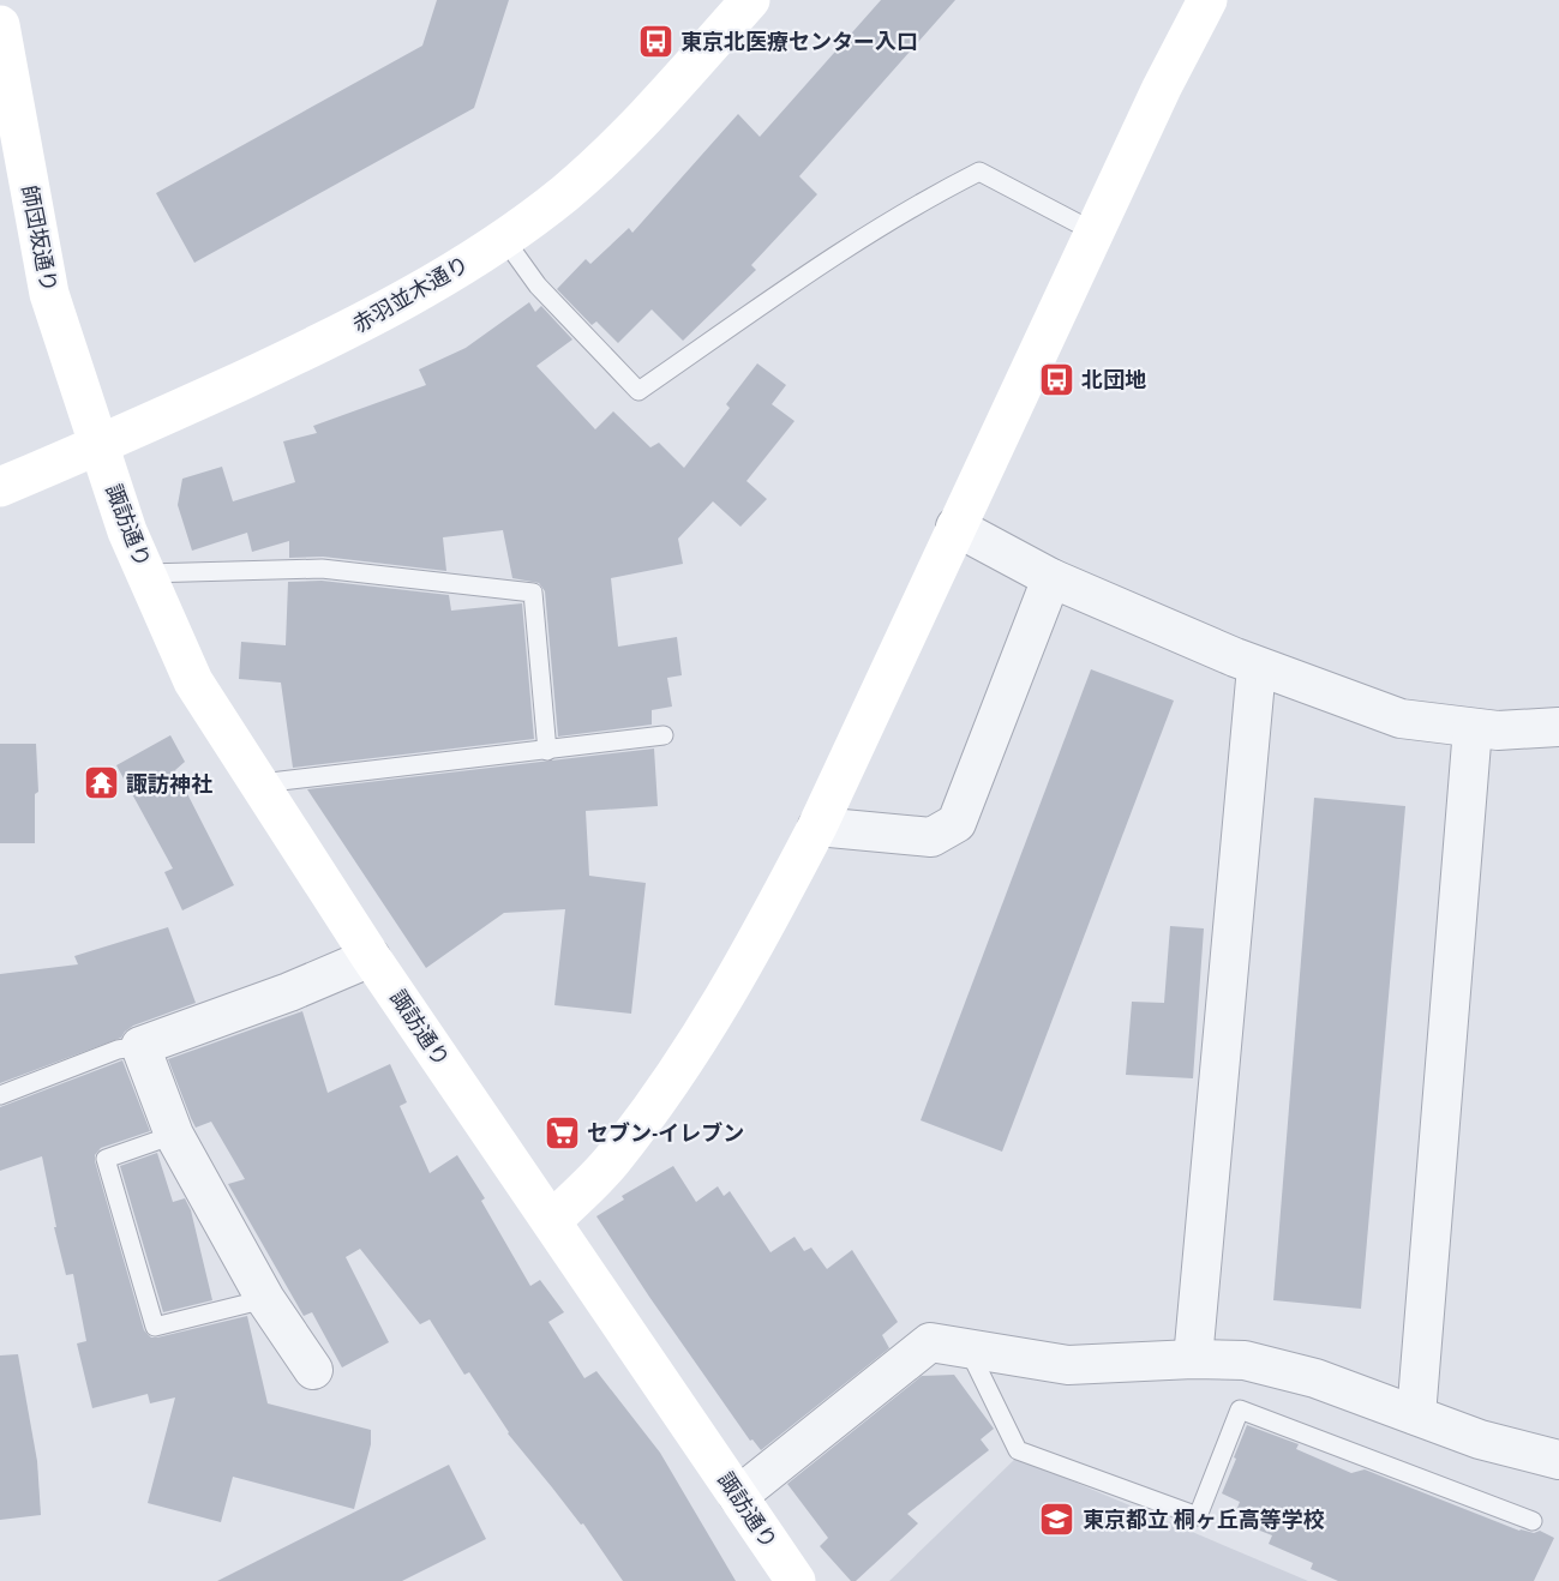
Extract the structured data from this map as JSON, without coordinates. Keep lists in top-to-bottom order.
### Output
{
  "streets": {
    "street": ["師団坂通り", "赤羽並木通り", "諏訪通り"]
  },
  "crossings": [
    ["師団坂通り", "赤羽並木通り"],
    ["師団坂通り", "諏訪通り"],
    ["赤羽並木通り", "諏訪通り"]
  ],
  "places": {
    "bus stop": ["東京北医療センター入口", "北団地"],
    "temple": ["諏訪神社"],
    "supermarket": ["セブン-イレブン"],
    "school or university": ["東京都立 桐ヶ丘高等学校"]
  }
}
